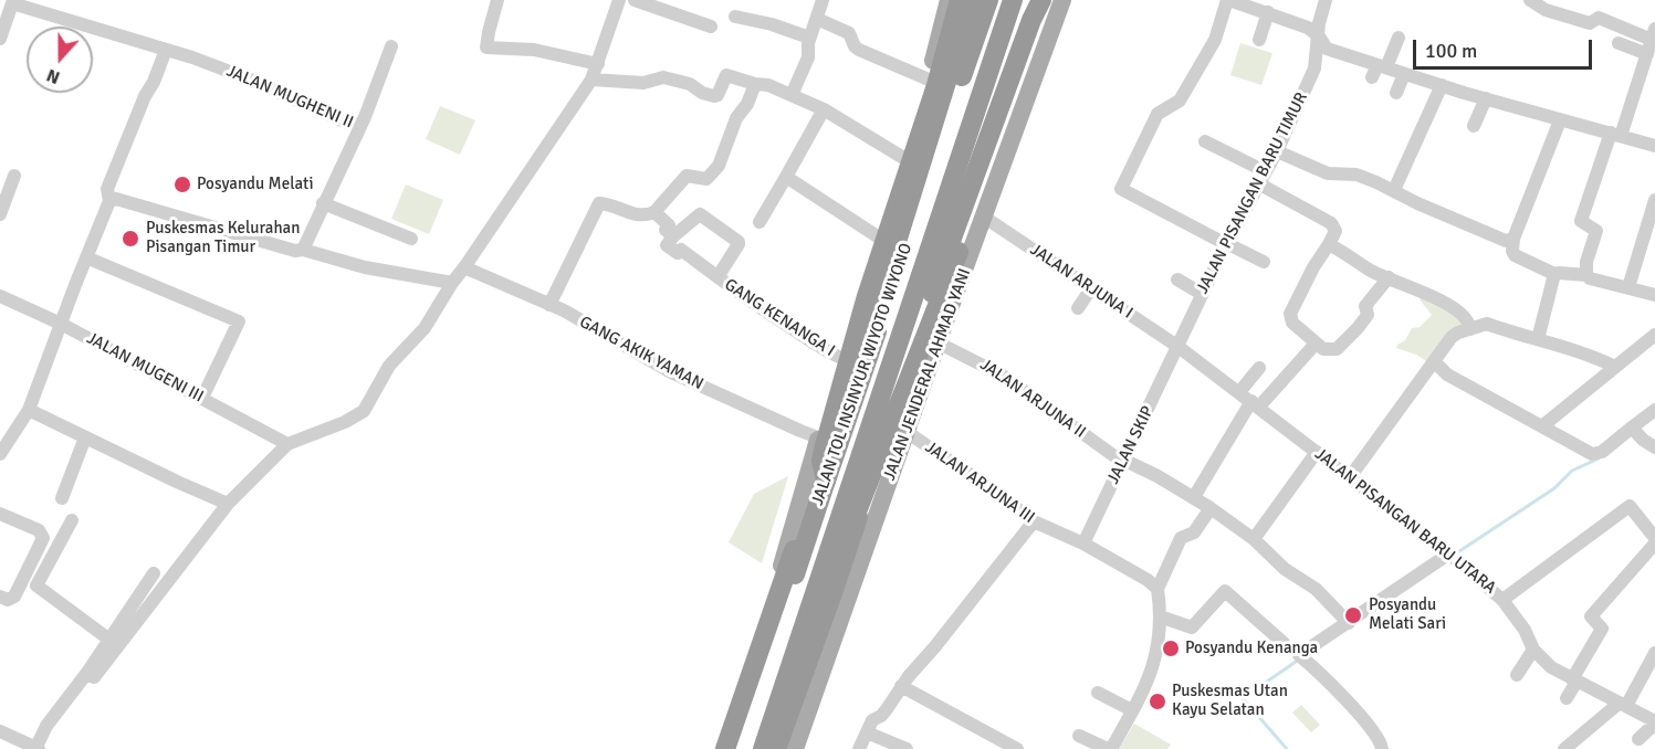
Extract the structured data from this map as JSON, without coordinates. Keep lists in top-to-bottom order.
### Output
{
  "streets": {
    "highway": ["JALAN TOL INSINYUR WIYOTO WIYONO", "JALAN JENDERAL AHMAD YANI"],
    "street": [
      "JALAN MUGHENI II",
      "JALAN PISANGAN BARU TIMUR",
      "JALAN ARJUNA I",
      "GANG KENANGA I",
      "GANG AKIK YAMAN",
      "JALAN MUGENI III",
      "JALAN ARJUNA II",
      "JALAN SKIP",
      "JALAN ARJUNA III",
      "JALAN PISANGAN BARU UTARA"
    ]
  },
  "crossings": [
    ["JALAN PISANGAN BARU TIMUR", "JALAN ARJUNA I"],
    ["JALAN PISANGAN BARU TIMUR", "JALAN SKIP"],
    ["JALAN PISANGAN BARU TIMUR", "JALAN PISANGAN BARU UTARA"],
    ["JALAN ARJUNA I", "JALAN JENDERAL AHMAD YANI"],
    ["JALAN ARJUNA I", "JALAN SKIP"],
    ["JALAN ARJUNA I", "JALAN PISANGAN BARU UTARA"],
    ["JALAN JENDERAL AHMAD YANI", "JALAN ARJUNA II"],
    ["JALAN JENDERAL AHMAD YANI", "JALAN ARJUNA III"],
    ["JALAN ARJUNA II", "JALAN SKIP"],
    ["JALAN SKIP", "JALAN ARJUNA III"],
    ["JALAN SKIP", "JALAN PISANGAN BARU UTARA"]
  ],
  "places": [
    "Posyandu Melati",
    "Puskesmas Kelurahan Pisangan Timur",
    "Posyandu Melati Sari",
    "Posyandu Kenanga",
    "Puskesmas Utan Kayu Selatan"
  ],
  "scale_bar": "100 m",
  "north": "bottom"
}
